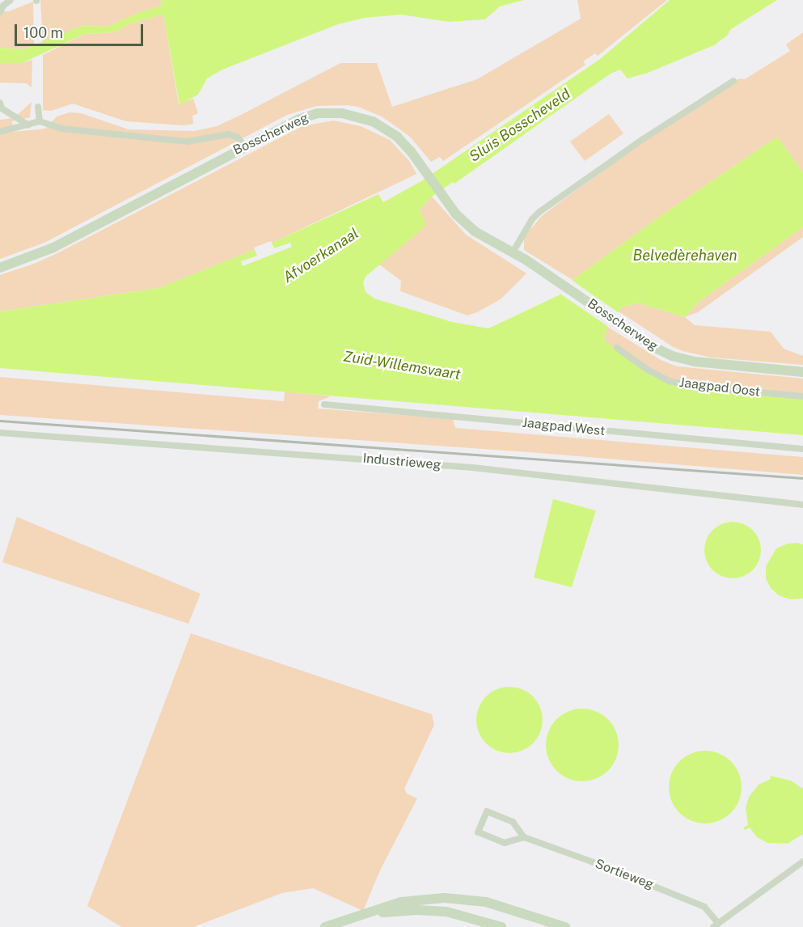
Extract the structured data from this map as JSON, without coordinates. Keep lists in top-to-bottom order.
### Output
{
  "streets": {
    "street": [
      "Bosscherweg",
      "Jaagpad Oost",
      "Jaagpad West",
      "Industrieweg",
      "Sortieweg"
    ]
  },
  "water": [
    "Sluis Bosscheveld",
    "Afvoerkanaal",
    "Belvedèrehaven",
    "Zuid-Willemsvaart"
  ],
  "scale_bar": "100 m"
}
